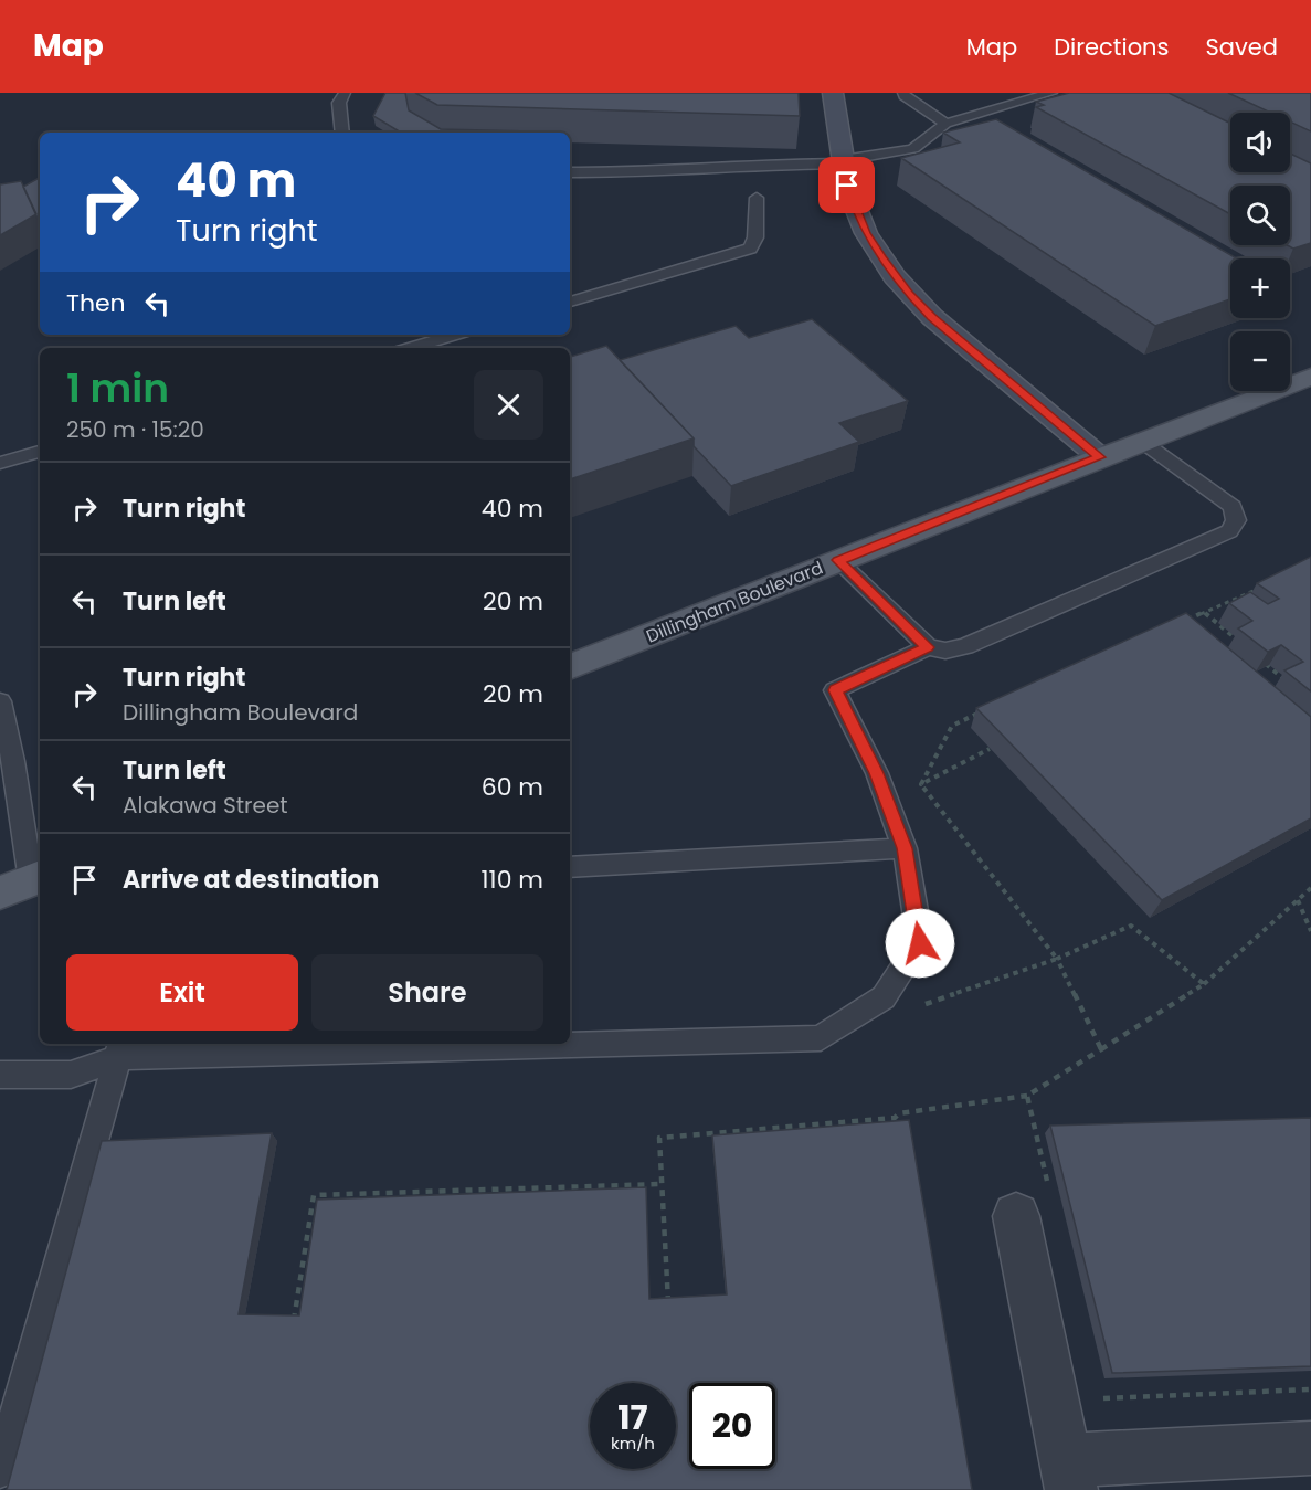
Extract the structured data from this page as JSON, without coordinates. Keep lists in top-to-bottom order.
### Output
{
  "streets": {
    "main road": ["Dillingham Boulevard"]
  },
  "page": {
    "header": "Map",
    "nav": ["Map", "Directions", "Saved"],
    "map_buttons": ["+", "−"],
    "turn": ["40 m", "Turn right"],
    "then": "Then",
    "heading": ["1 min", "250 m · 15:20"],
    "list": [
      {
        "name": "Turn right",
        "value": "40 m"
      },
      {
        "name": "Turn left",
        "value": "20 m"
      },
      {
        "name": "Turn right",
        "note": "Dillingham Boulevard",
        "value": "20 m"
      },
      {
        "name": "Turn left",
        "note": "Alakawa Street",
        "value": "60 m"
      },
      {
        "name": "Arrive at destination",
        "value": "110 m"
      }
    ],
    "buttons": ["Exit", "Share"],
    "speed": "17 km/h",
    "limit": "20"
  }
}
